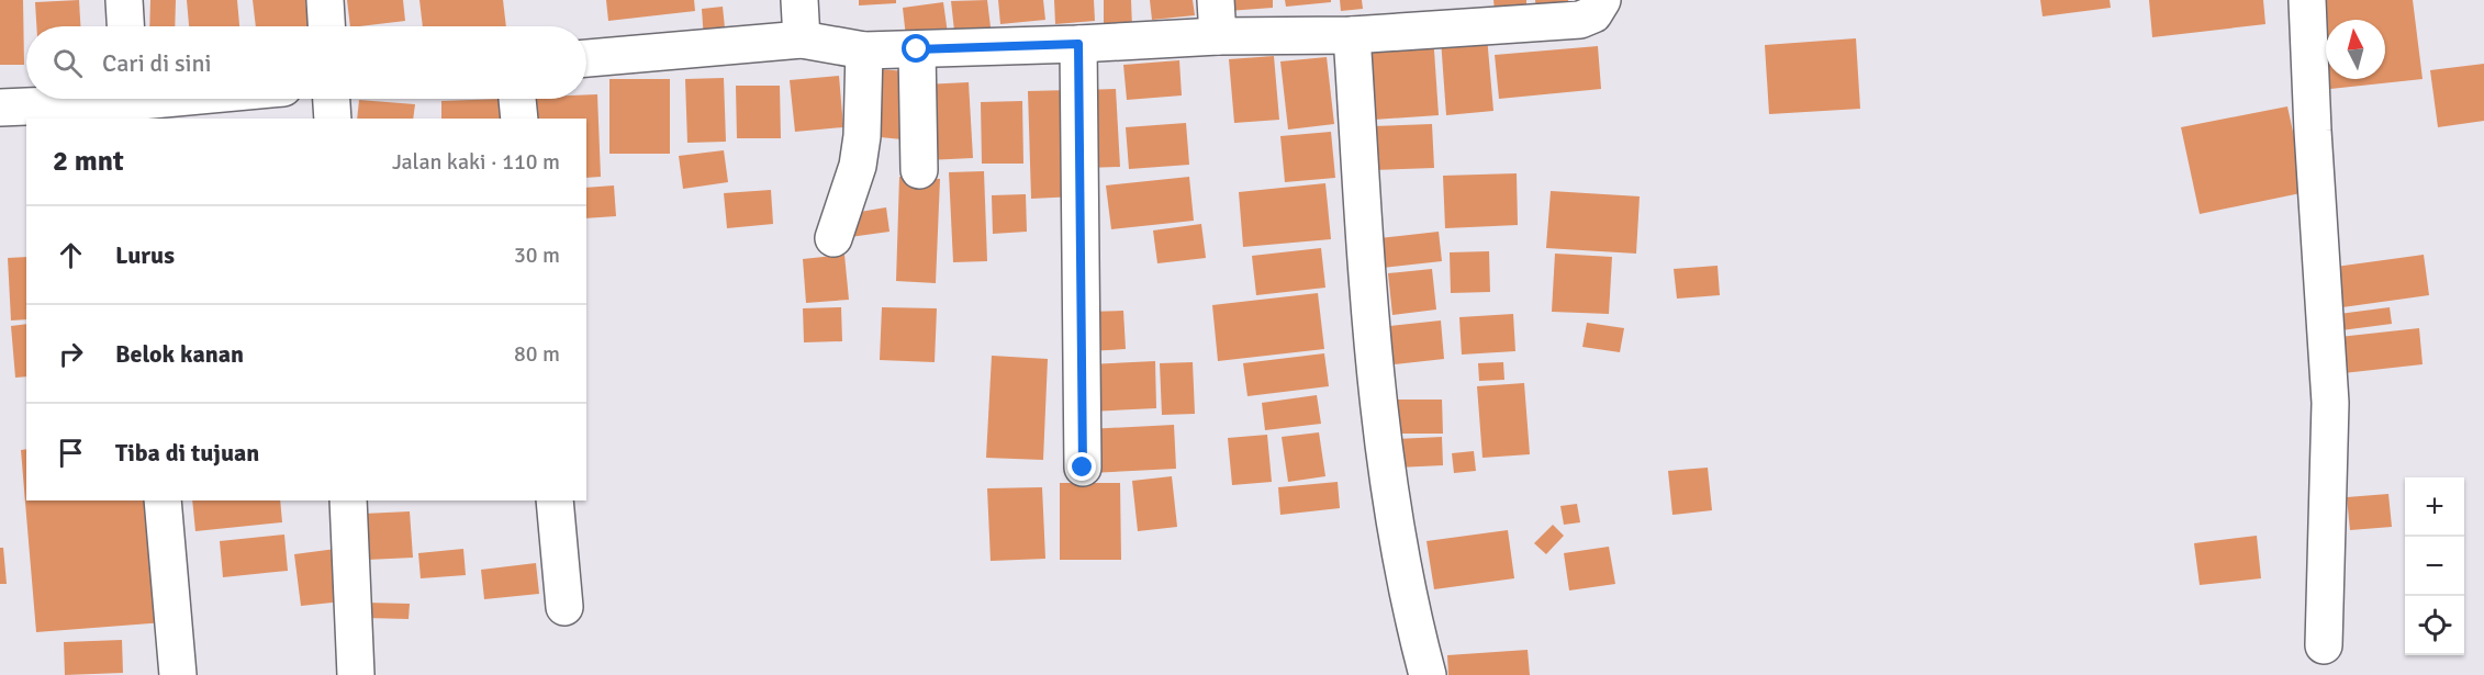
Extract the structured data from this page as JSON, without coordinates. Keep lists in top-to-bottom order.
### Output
{
  "north": "top",
  "page": {
    "search": "Cari di sini",
    "heading": ["2 mnt", "Jalan kaki · 110 m"],
    "list": [
      ["Lurus", "30 m"],
      ["Belok kanan", "80 m"],
      "Tiba di tujuan"
    ],
    "map_buttons": ["+", "−"]
  }
}
